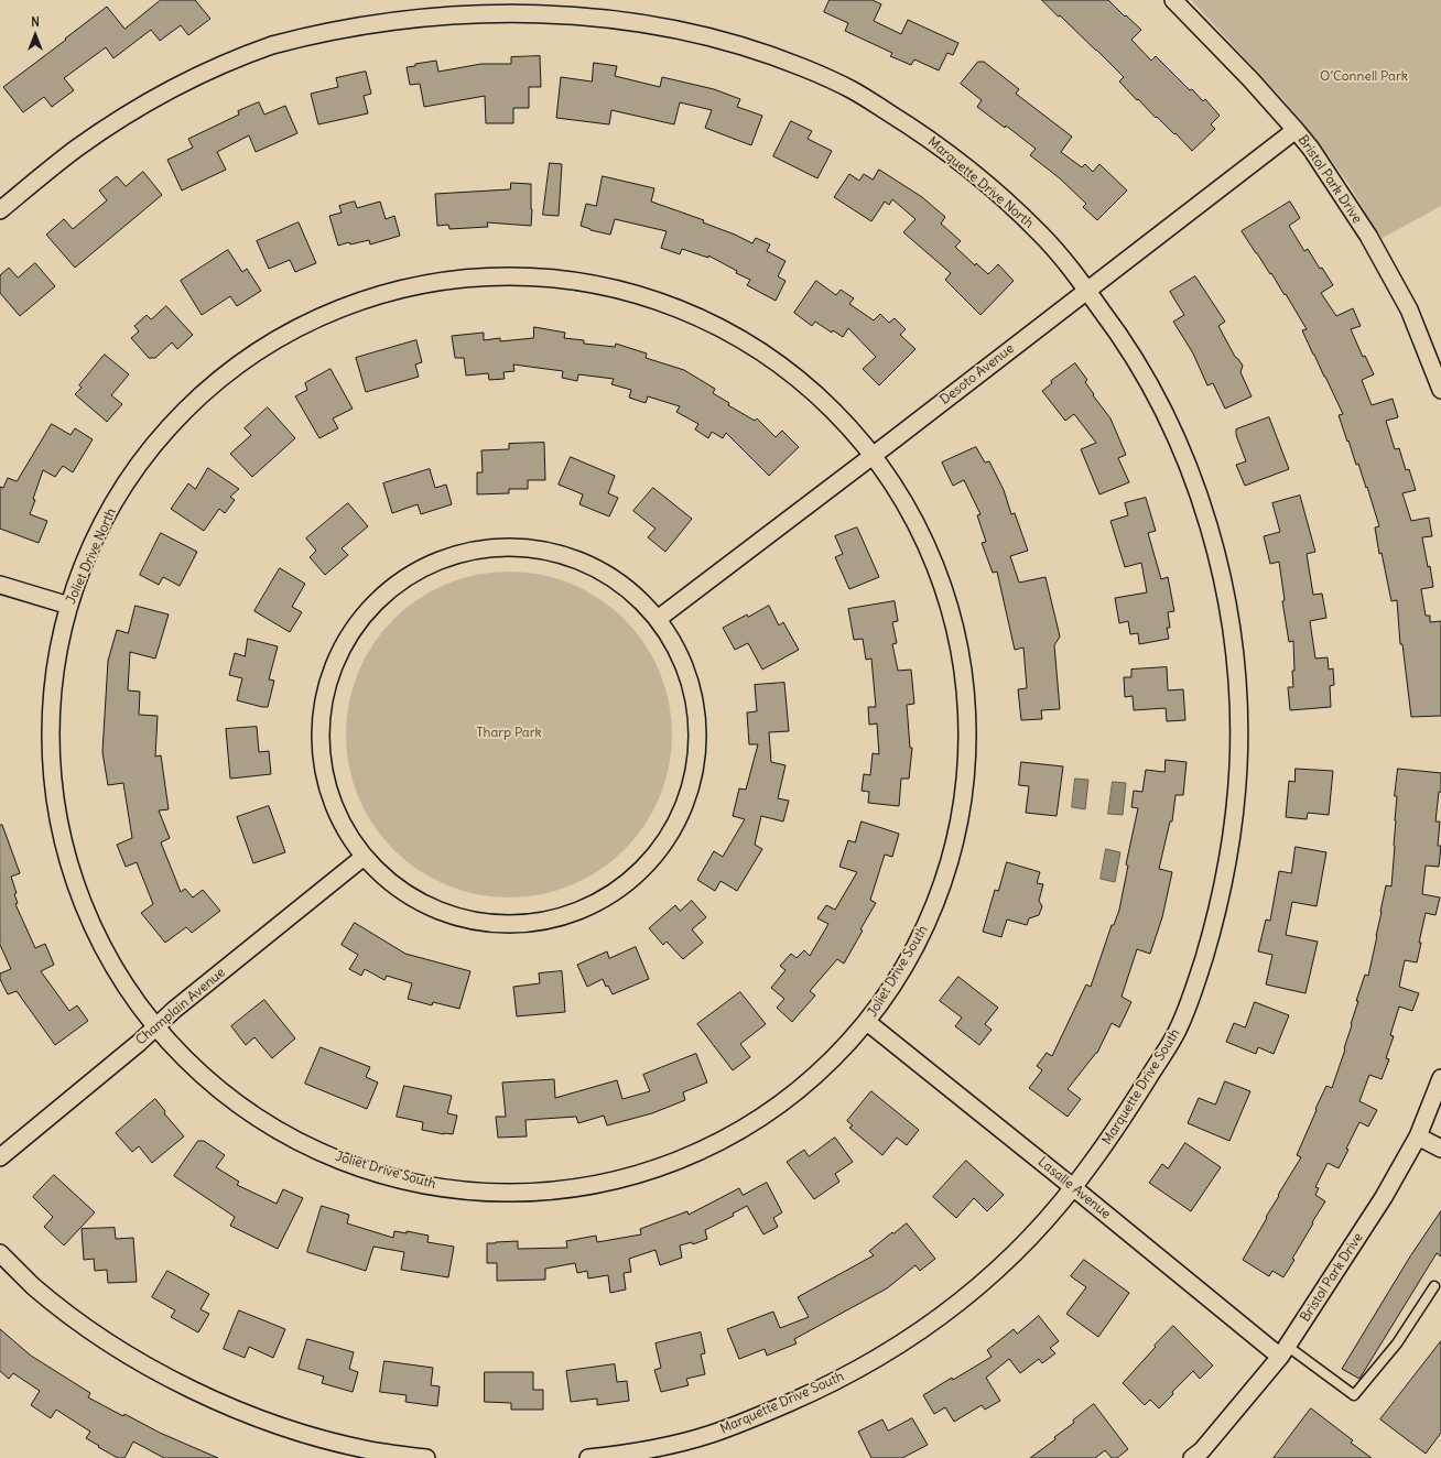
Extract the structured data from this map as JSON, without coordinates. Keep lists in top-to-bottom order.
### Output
{
  "streets": {
    "street": [
      "Bristol Park Drive",
      "Marquette Drive North",
      "Desoto Avenue",
      "Joliet Drive North",
      "Joliet Drive South",
      "Champlain Avenue",
      "Marquette Drive South",
      "Lasalle Avenue"
    ]
  },
  "crossings": [
    ["Bristol Park Drive", "Desoto Avenue"],
    ["Bristol Park Drive", "Lasalle Avenue"],
    ["Marquette Drive North", "Desoto Avenue"],
    ["Marquette Drive North", "Marquette Drive South"],
    ["Desoto Avenue", "Joliet Drive North"],
    ["Desoto Avenue", "Joliet Drive South"],
    ["Desoto Avenue", "Marquette Drive South"],
    ["Joliet Drive North", "Joliet Drive South"],
    ["Joliet Drive North", "Champlain Avenue"],
    ["Joliet Drive South", "Champlain Avenue"],
    ["Joliet Drive South", "Lasalle Avenue"],
    ["Marquette Drive South", "Lasalle Avenue"]
  ],
  "parks": ["O’Connell Park", "Tharp Park"],
  "north": "top"
}
